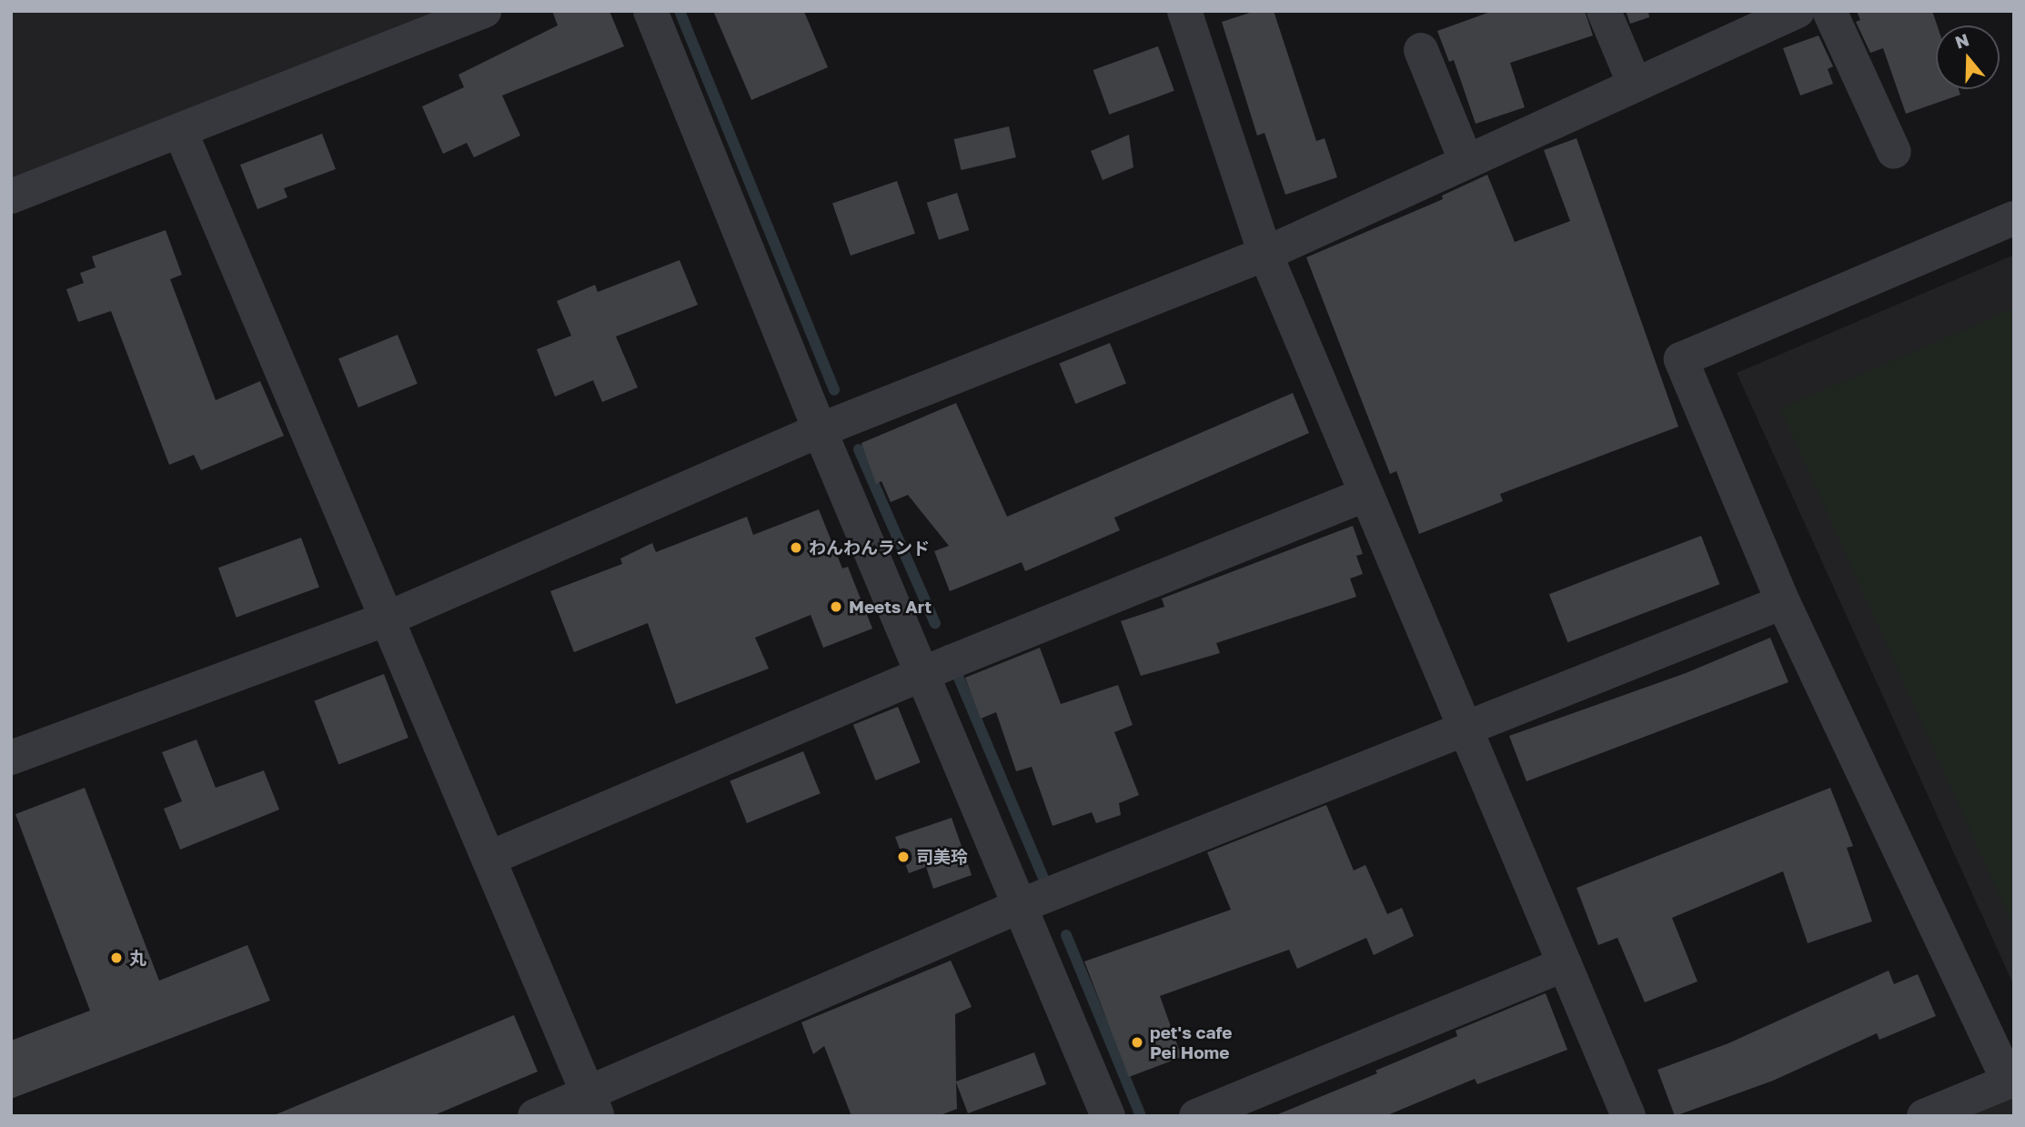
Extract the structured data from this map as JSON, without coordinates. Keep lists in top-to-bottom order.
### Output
{
  "places": [
    "わんわんランド",
    "Meets Art",
    "司美玲",
    "丸",
    "pet's cafe Pei Home"
  ],
  "north": "top"
}
